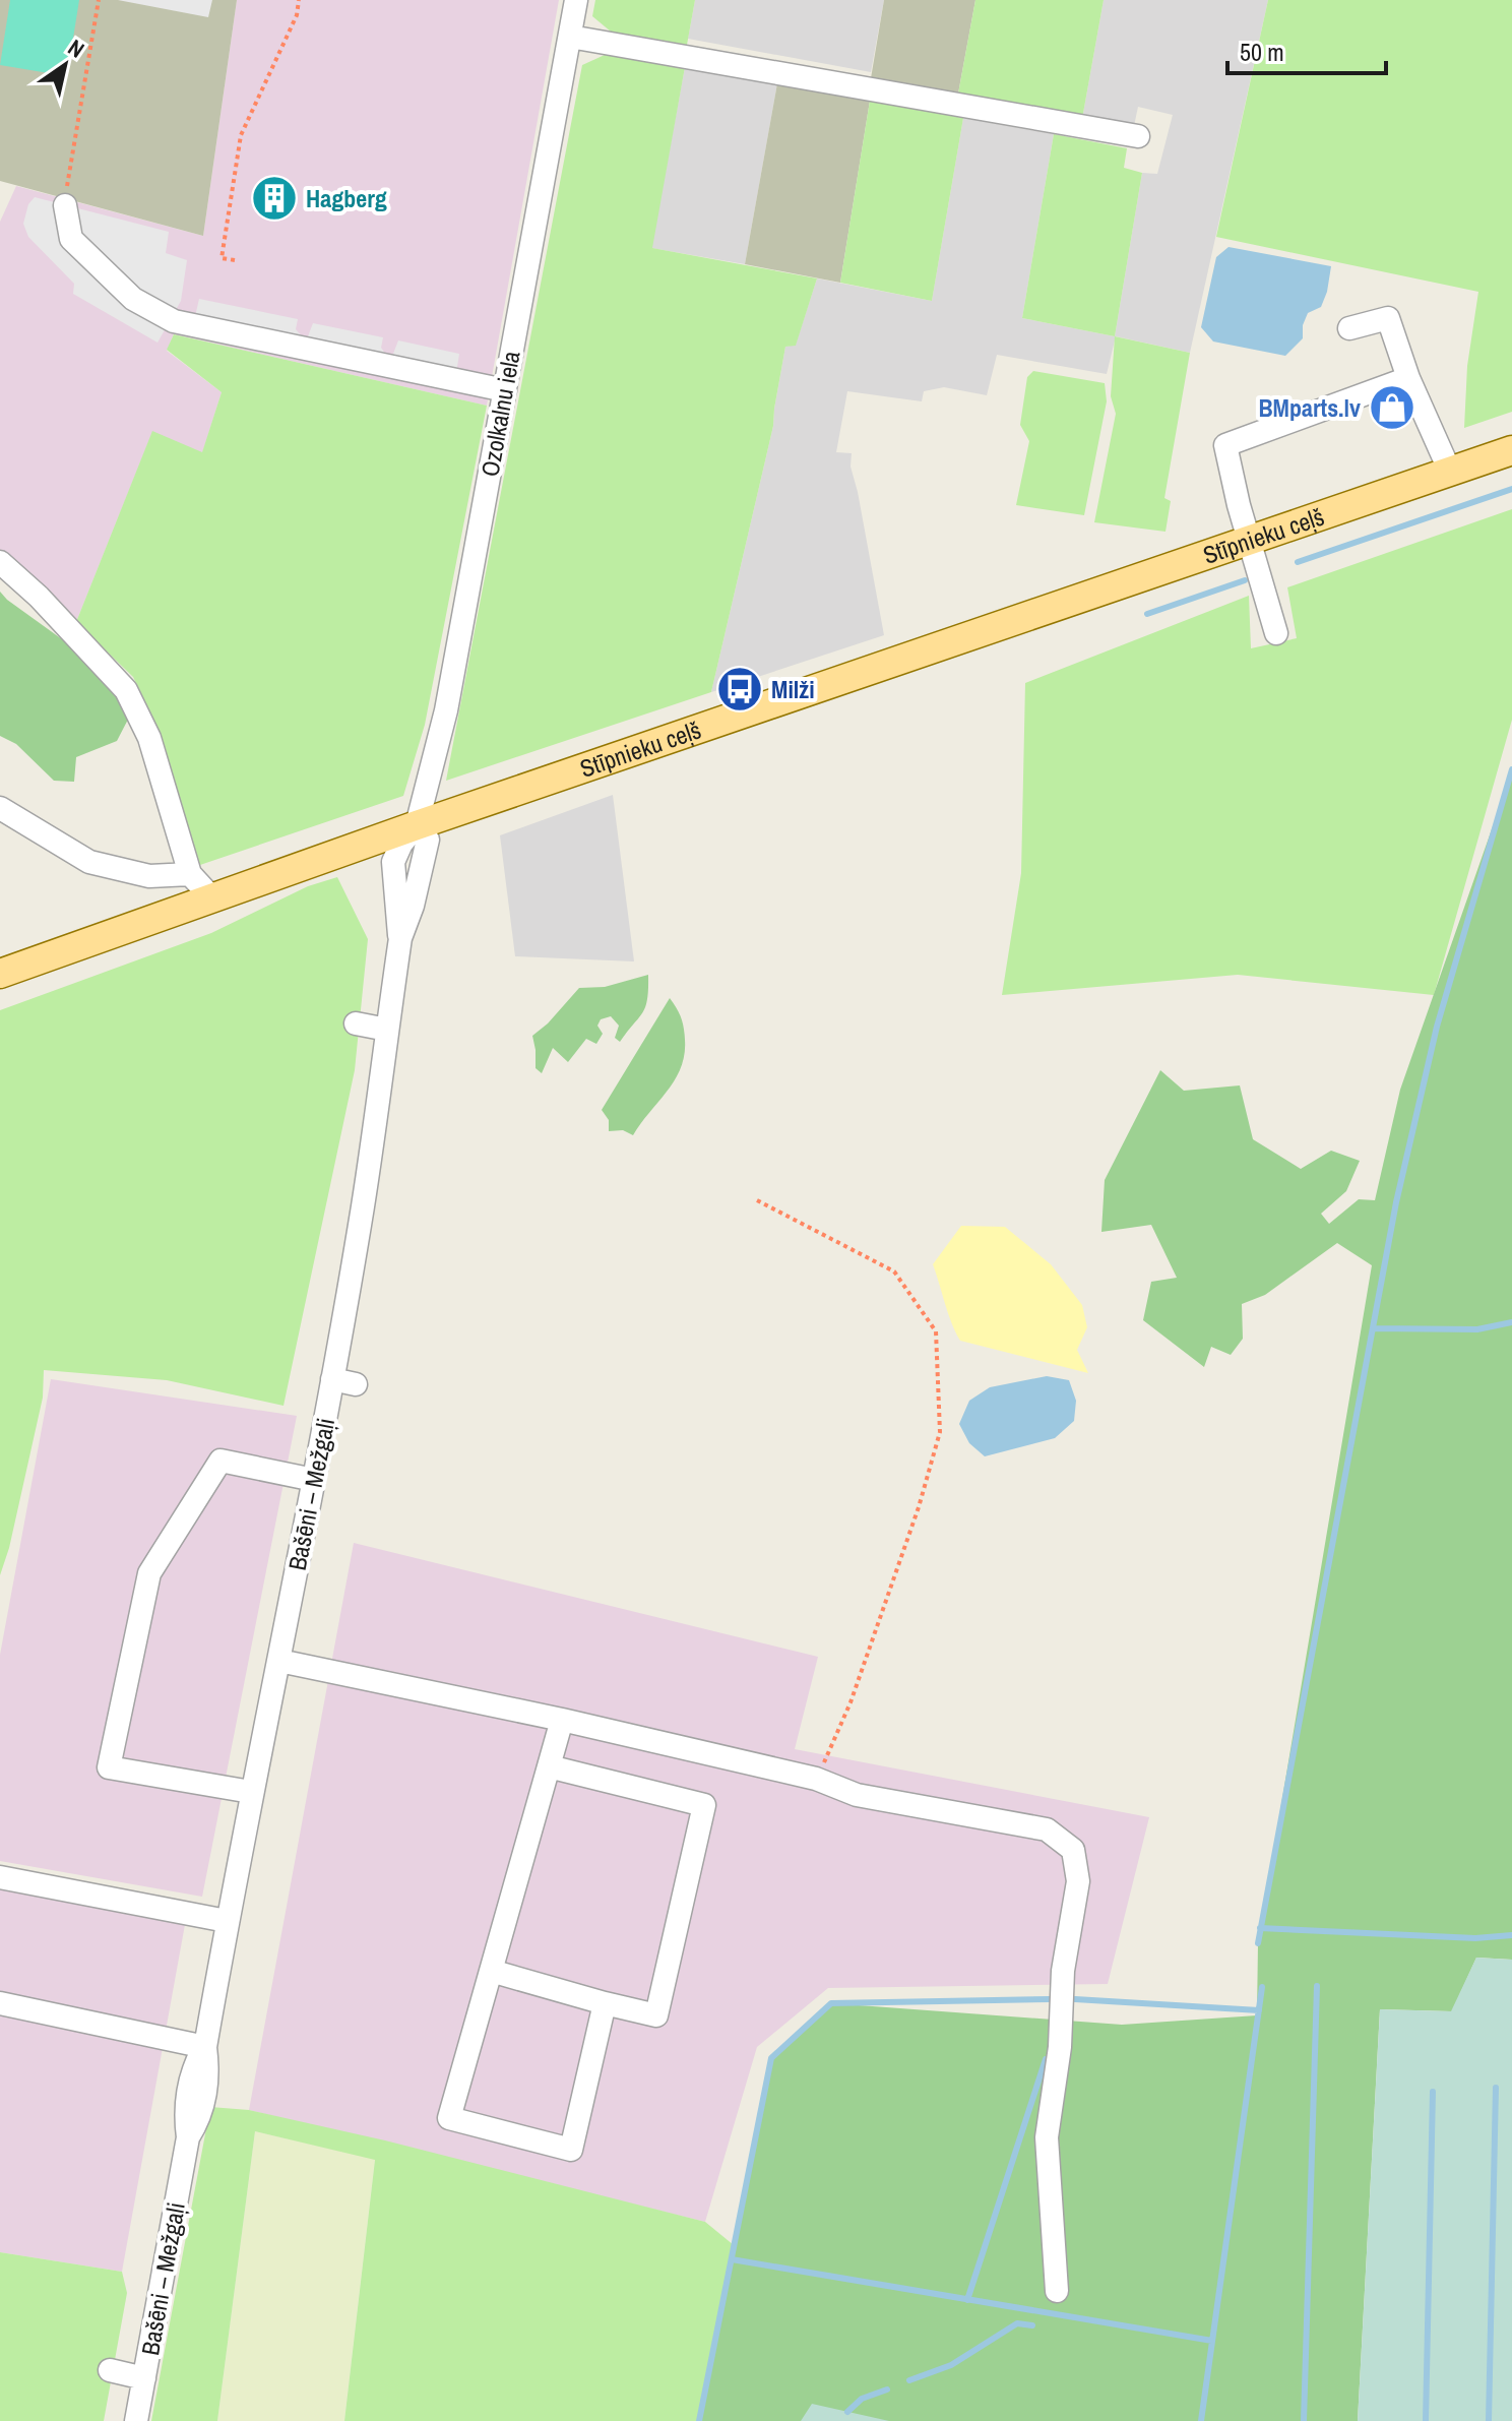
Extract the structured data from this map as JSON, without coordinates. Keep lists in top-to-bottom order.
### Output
{
  "streets": {
    "main road": ["Stīpnieku ceļš"],
    "street": ["Ozolkalnu iela", "Bašēni – Mežgaļi"]
  },
  "crossings": [
    ["Ozolkalnu iela", "Stīpnieku ceļš"],
    ["Ozolkalnu iela", "Bašēni – Mežgaļi"],
    ["Stīpnieku ceļš", "Bašēni – Mežgaļi"]
  ],
  "places": {
    "building": ["Hagberg"],
    "shop": ["BMparts.lv"],
    "bus stop": ["Milži"]
  },
  "scale_bar": "50 m",
  "north": "top right"
}
